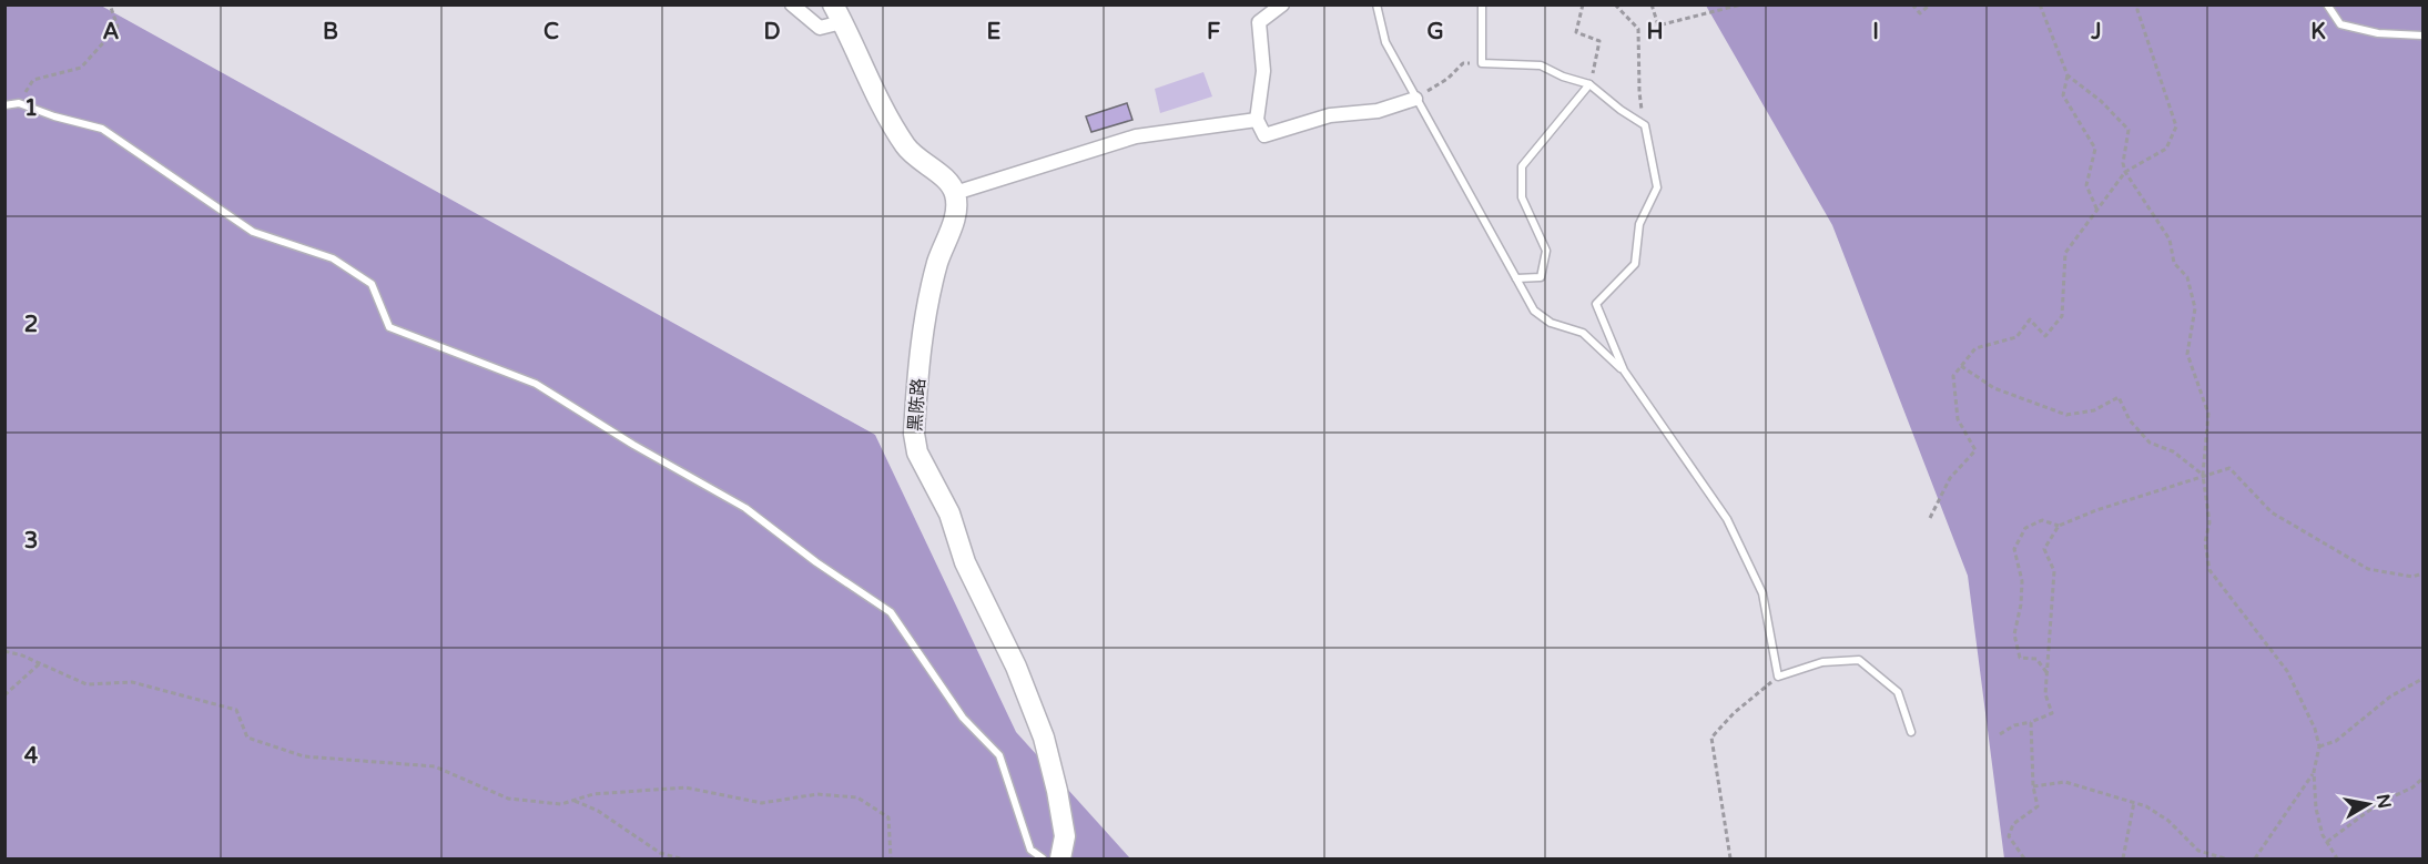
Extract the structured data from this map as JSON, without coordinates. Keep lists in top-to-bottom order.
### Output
{
  "streets": {
    "street": ["黑陈路"]
  },
  "north": "right",
  "grid": {
    "columns": [
      "A",
      "B",
      "C",
      "D",
      "E",
      "F",
      "G",
      "H",
      "I",
      "J",
      "K"
    ],
    "rows": [
      "1",
      "2",
      "3",
      "4"
    ]
  }
}
